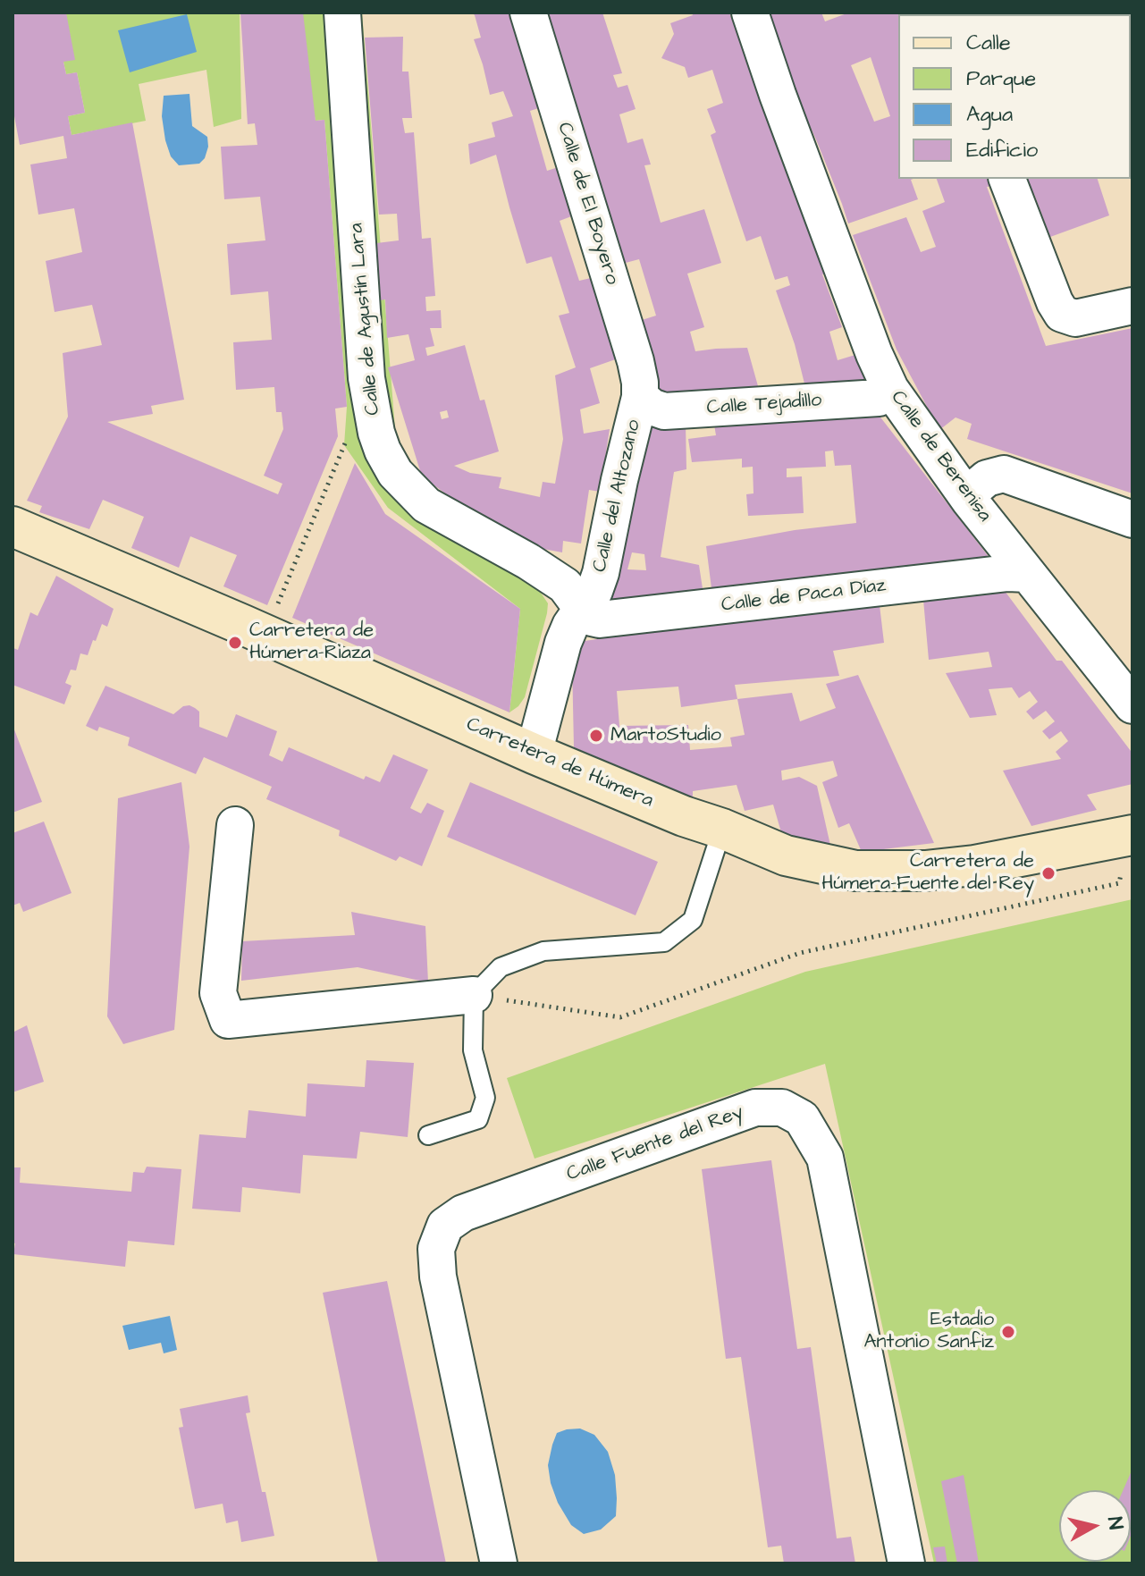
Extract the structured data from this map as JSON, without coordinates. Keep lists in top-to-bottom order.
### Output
{
  "streets": {
    "main road": ["Carretera de Húmera"],
    "street": [
      "Calle de El Boyero",
      "Calle de Agustín Lara",
      "Calle Tejadillo",
      "Calle de Berenisa",
      "Calle del Altozano",
      "Calle de Paca Díaz",
      "Calle Fuente del Rey"
    ]
  },
  "crossings": [
    ["Calle de El Boyero", "Calle Tejadillo"],
    ["Calle de El Boyero", "Calle del Altozano"],
    ["Calle de Agustín Lara", "Calle del Altozano"],
    ["Calle de Agustín Lara", "Calle de Paca Díaz"],
    ["Calle Tejadillo", "Calle de Berenisa"],
    ["Calle Tejadillo", "Calle del Altozano"],
    ["Calle de Berenisa", "Calle de Paca Díaz"],
    ["Calle del Altozano", "Calle de Paca Díaz"],
    ["Calle del Altozano", "Carretera de Húmera"]
  ],
  "places": [
    "Carretera de Húmera-Riaza",
    "MartoStudio",
    "Carretera de Húmera-Fuente del Rey",
    "Estadio Antonio Sanfiz"
  ],
  "legend": [
    "Calle",
    "Parque",
    "Agua",
    "Edificio"
  ],
  "north": "right"
}
